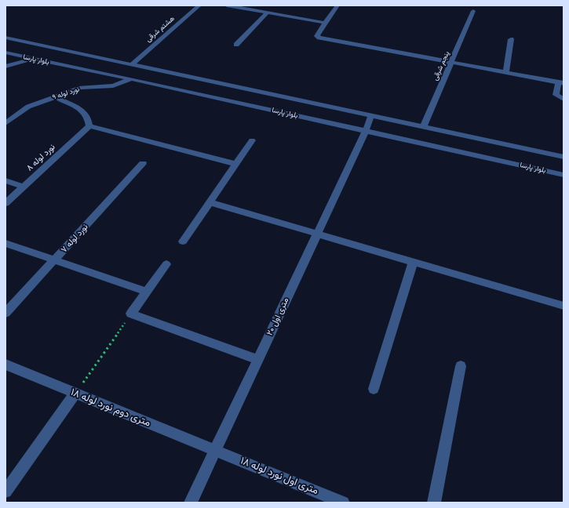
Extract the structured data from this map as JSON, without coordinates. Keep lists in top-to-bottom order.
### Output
{
  "streets": {
    "street": [
      "هشتم شرقی",
      "بلوار پارسا",
      "پنجم شرقی",
      "۹ نورد لوله",
      "۸ نورد لوله",
      "۷ نورد لوله",
      "۲۰ متری اول",
      "۱۸ متری دوم نورد لوله",
      "۱۸ متری اول نورد لوله"
    ]
  },
  "crossings": [
    ["هشتم شرقی", "بلوار پارسا"],
    ["بلوار پارسا", "پنجم شرقی"],
    ["بلوار پارسا", "۹ نورد لوله"],
    ["بلوار پارسا", "۲۰ متری اول"],
    ["۲۰ متری اول", "۱۸ متری دوم نورد لوله"],
    ["۲۰ متری اول", "۱۸ متری اول نورد لوله"],
    ["۱۸ متری دوم نورد لوله", "۱۸ متری اول نورد لوله"]
  ]
}
